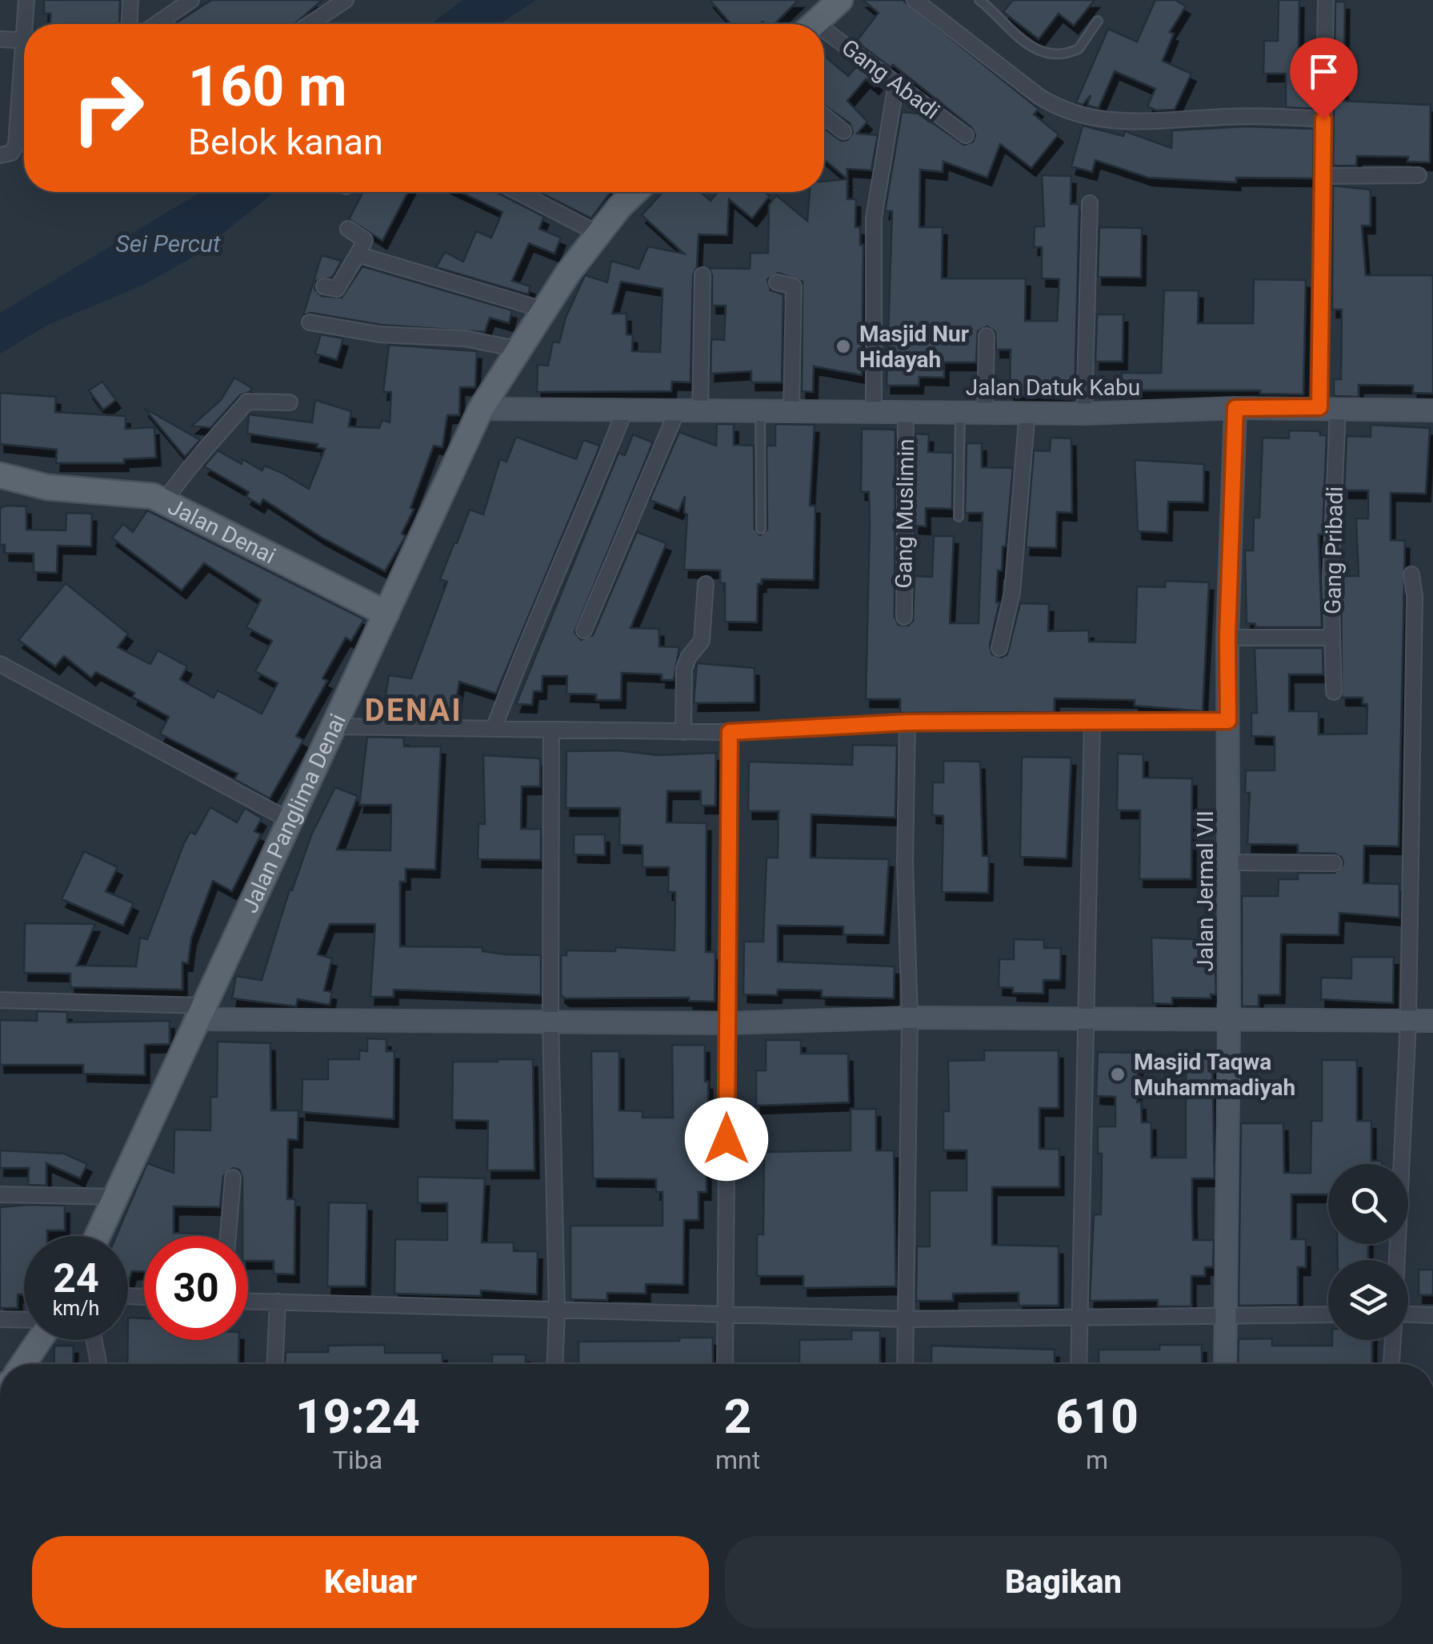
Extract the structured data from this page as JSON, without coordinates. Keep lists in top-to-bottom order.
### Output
{
  "streets": {
    "main road": ["Jalan Denai", "Jalan Panglima Denai"],
    "street": [
      "Gang Abadi",
      "Jalan Datuk Kabu",
      "Gang Muslimin",
      "Gang Pribadi",
      "Jalan Jermal VII"
    ]
  },
  "crossings": [
    ["Jalan Datuk Kabu", "Gang Muslimin"],
    ["Jalan Datuk Kabu", "Gang Pribadi"],
    ["Jalan Datuk Kabu", "Jalan Panglima Denai"],
    ["Jalan Datuk Kabu", "Jalan Jermal VII"],
    ["Jalan Denai", "Jalan Panglima Denai"]
  ],
  "districts": ["DENAI"],
  "water": ["Sei Percut"],
  "places": ["Masjid Nur Hidayah", "Masjid Taqwa Muhammadiyah"],
  "page": {
    "turn": ["160 m", "Belok kanan"],
    "speed": "24 km/h",
    "limit": "30",
    "eta": [
      "19:24",
      "Tiba",
      "2",
      "mnt",
      "610",
      "m"
    ],
    "buttons": ["Keluar", "Bagikan"]
  }
}
